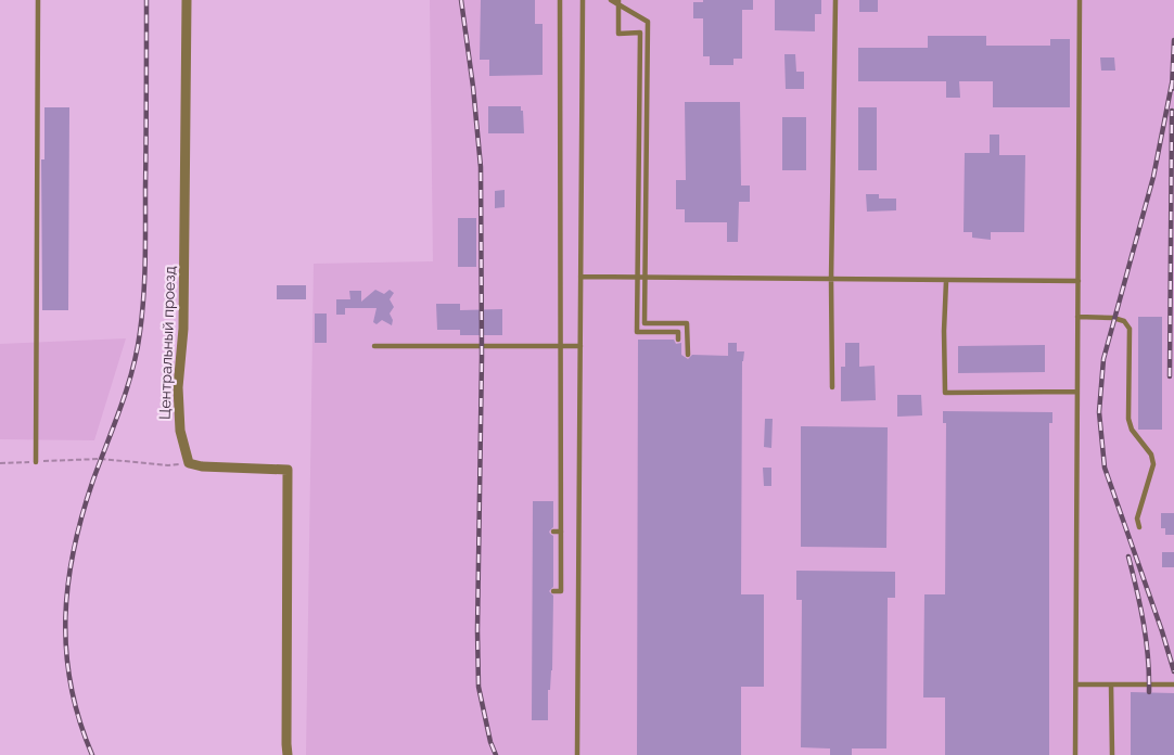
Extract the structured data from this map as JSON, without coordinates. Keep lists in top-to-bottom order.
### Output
{
  "streets": {
    "street": ["Центральный проезд"]
  }
}
